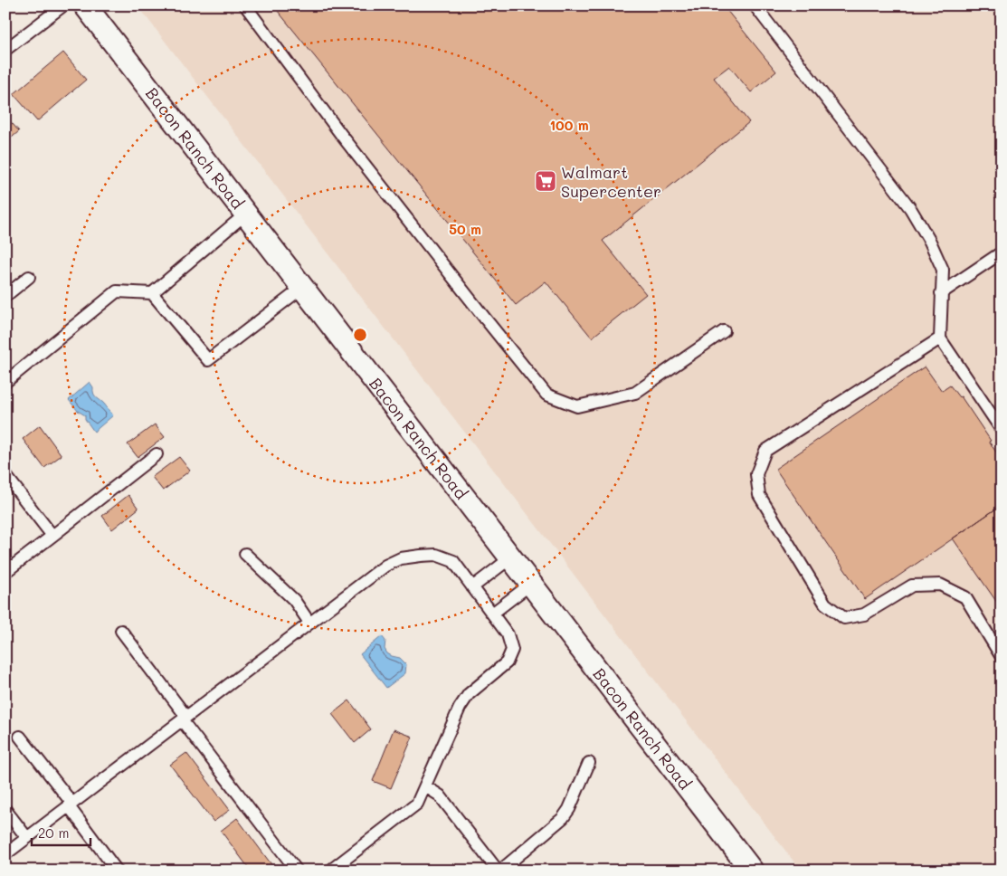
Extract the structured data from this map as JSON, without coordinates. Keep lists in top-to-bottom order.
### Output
{
  "streets": {
    "street": ["Bacon Ranch Road"]
  },
  "places": {
    "supermarket": ["Walmart Supercenter"]
  },
  "scale_bar": "20 m",
  "rings": ["100 m", "50 m"]
}
